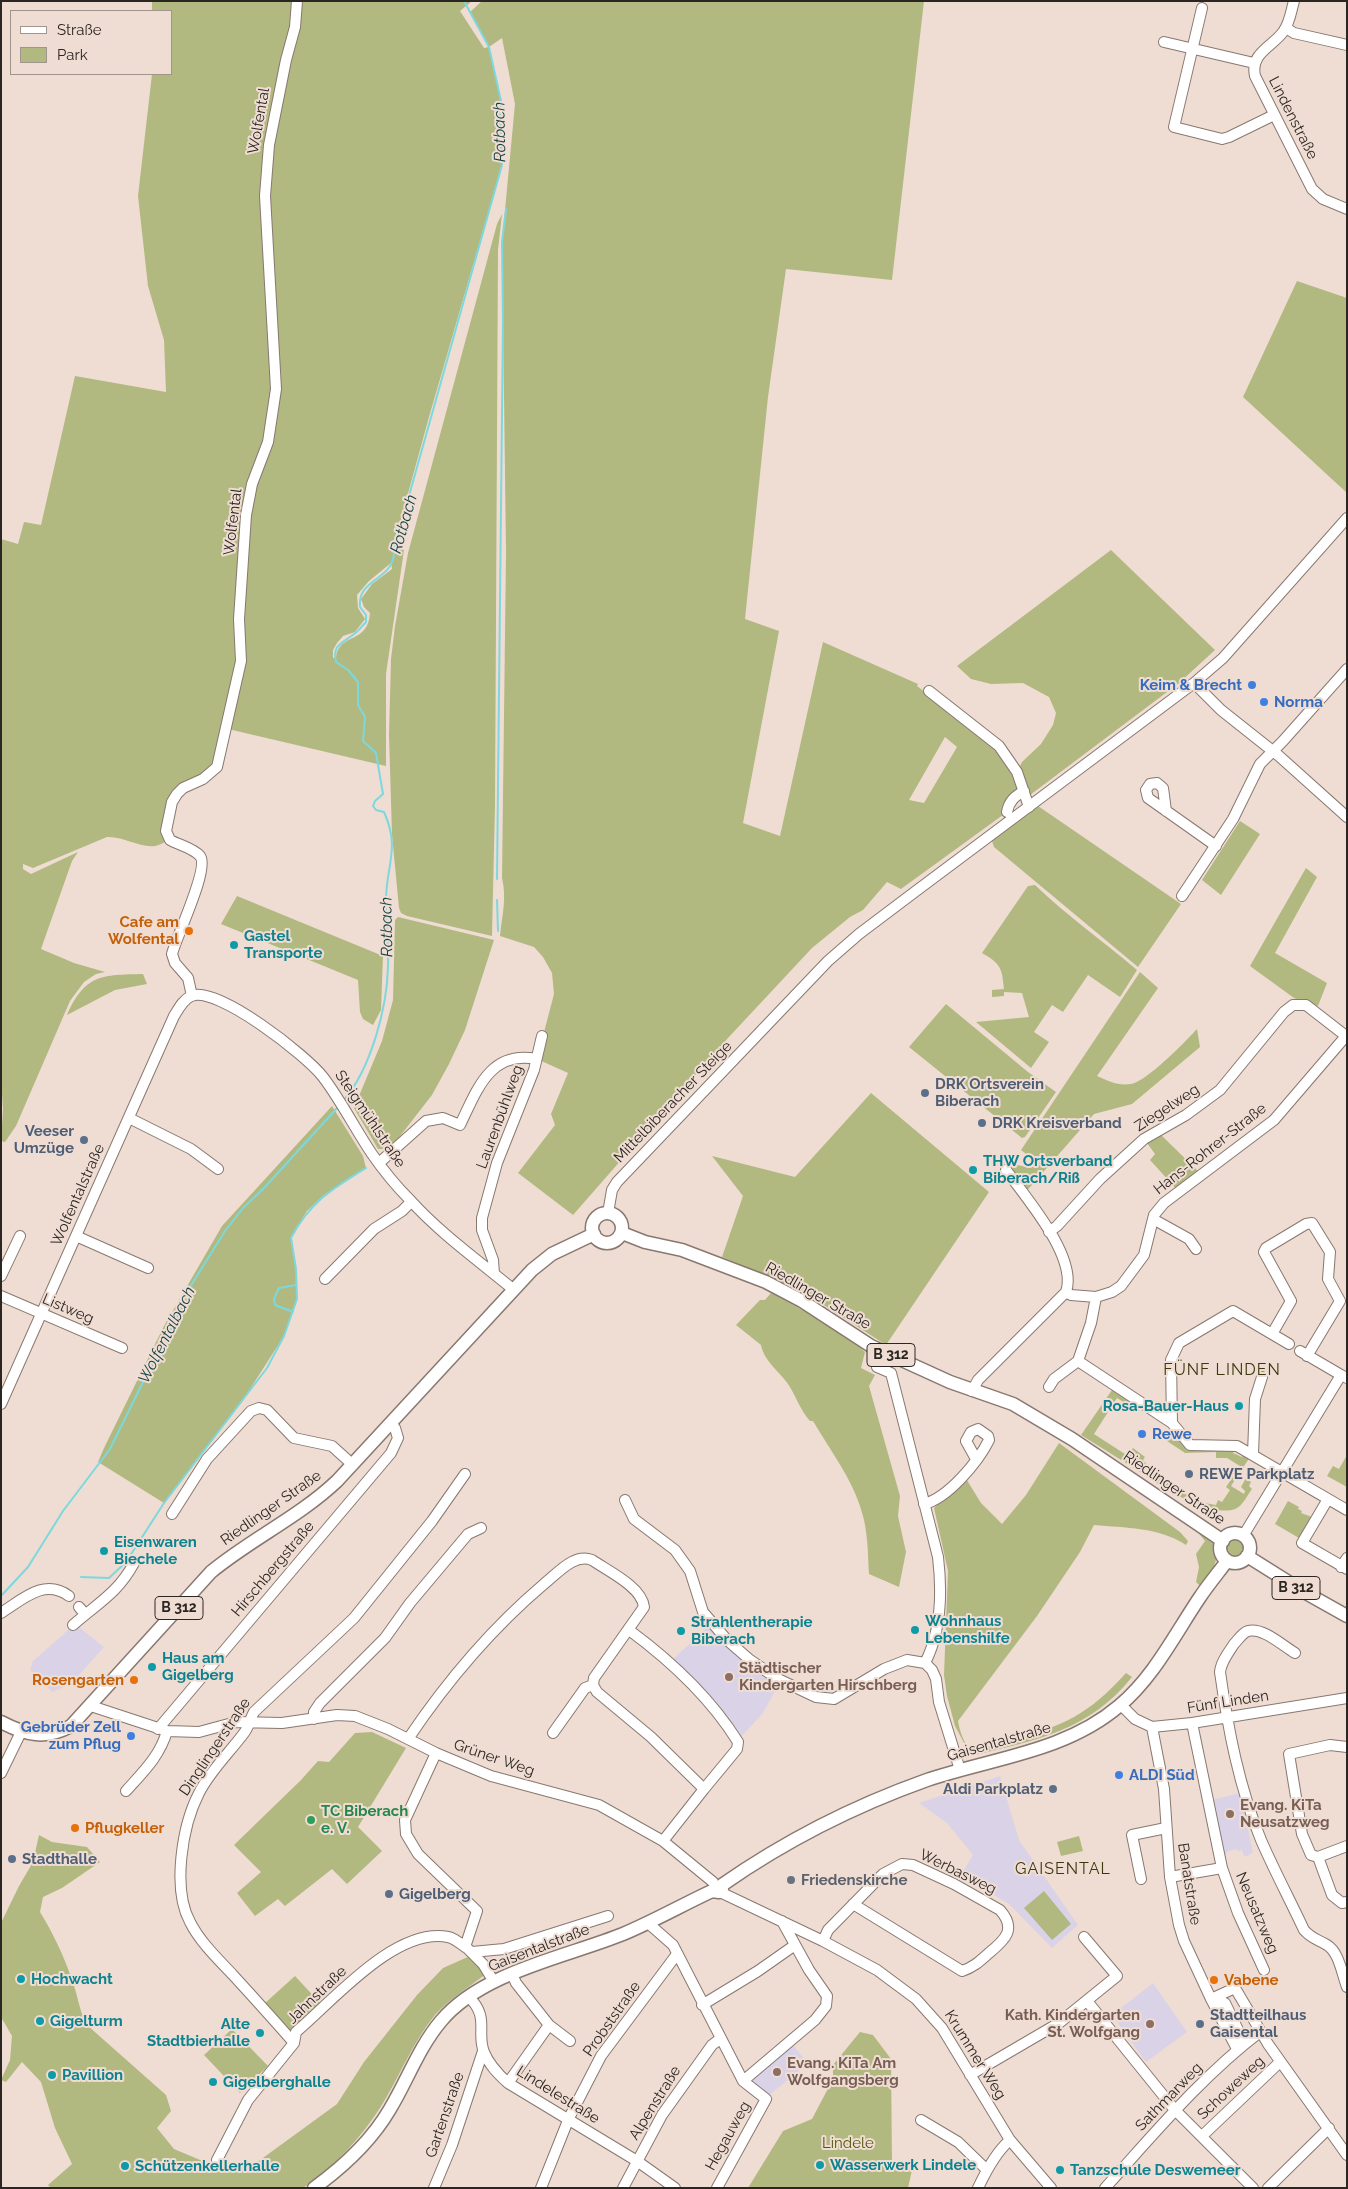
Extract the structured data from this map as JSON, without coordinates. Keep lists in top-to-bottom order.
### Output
{
  "streets": {
    "main road": ["Riedlinger Straße", "B 312", "Gaisentalstraße"],
    "street": [
      "Lindenstraße",
      "Wolfental",
      "Mittelbiberacher Steige",
      "Ziegelweg",
      "Laurenbühlweg",
      "Steigmühlstraße",
      "Hans-Rohrer-Straße",
      "Wolfentalstraße",
      "Listweg",
      "Hirschbergstraße",
      "Fünf Linden",
      "Dinglingerstraße",
      "Grüner Weg",
      "Werbasweg",
      "Banatstraße",
      "Neusatzweg",
      "Jahnstraße",
      "Probststraße",
      "Krummer Weg",
      "Schoweweg",
      "Lindelestraße",
      "Sathmarweg",
      "Alpenstraße",
      "Gartenstraße",
      "Hegauweg"
    ]
  },
  "crossings": [
    ["Wolfental", "Steigmühlstraße"],
    ["Wolfental", "Wolfentalstraße"],
    ["Mittelbiberacher Steige", "Riedlinger Straße"],
    ["Ziegelweg", "Hans-Rohrer-Straße"],
    ["Laurenbühlweg", "Steigmühlstraße"],
    ["Steigmühlstraße", "Wolfentalstraße"],
    ["Steigmühlstraße", "Riedlinger Straße"],
    ["Wolfentalstraße", "Listweg"],
    ["Riedlinger Straße", "B 312"],
    ["Riedlinger Straße", "Hirschbergstraße"],
    ["Riedlinger Straße", "Gaisentalstraße"],
    ["Riedlinger Straße", "Grüner Weg"],
    ["B 312", "Gaisentalstraße"],
    ["Hirschbergstraße", "Grüner Weg"],
    ["Fünf Linden", "Banatstraße"],
    ["Fünf Linden", "Neusatzweg"],
    ["Gaisentalstraße", "Grüner Weg"],
    ["Gaisentalstraße", "Krummer Weg"],
    ["Gaisentalstraße", "Lindelestraße"],
    ["Dinglingerstraße", "Grüner Weg"],
    ["Dinglingerstraße", "Jahnstraße"],
    ["Grüner Weg", "Krummer Weg"],
    ["Werbasweg", "Krummer Weg"],
    ["Banatstraße", "Neusatzweg"],
    ["Banatstraße", "Sathmarweg"],
    ["Probststraße", "Lindelestraße"],
    ["Lindelestraße", "Alpenstraße"],
    ["Lindelestraße", "Gartenstraße"]
  ],
  "districts": ["FÜNF LINDEN", "GAISENTAL"],
  "water": ["Rotbach", "Wolfentalbach"],
  "parks": ["Lindele"],
  "places": [
    "Keim & Brecht",
    "Norma",
    "Cafe am Wolfental",
    "Gastel Transporte",
    "DRK Ortsverein Biberach",
    "DRK Kreisverband",
    "Veeser Umzüge",
    "THW Ortsverband Biberach/Riß",
    "Rosa-Bauer-Haus",
    "Rewe",
    "REWE Parkplatz",
    "Eisenwaren Biechele",
    "Wohnhaus Lebenshilfe",
    "Strahlentherapie Biberach",
    "Haus am Gigelberg",
    "Städtischer Kindergarten Hirschberg",
    "Rosengarten",
    "Gebrüder Zell zum Pflug",
    "ALDI Süd",
    "Aldi Parkplatz",
    "Evang. KiTa Neusatzweg",
    "TC Biberach e. V.",
    "Pflugkeller",
    "Stadthalle",
    "Friedenskirche",
    "Gigelberg",
    "Hochwacht",
    "Vabene",
    "Gigelturm",
    "Kath. Kindergarten St. Wolfgang",
    "Stadtteilhaus Gaisental",
    "Alte Stadtbierhalle",
    "Evang. KiTa Am Wolfgangsberg",
    "Pavillion",
    "Gigelberghalle",
    "Wasserwerk Lindele",
    "Schützenkellerhalle",
    "Tanzschule Deswemeer"
  ],
  "legend": ["Straße", "Park"]
}
